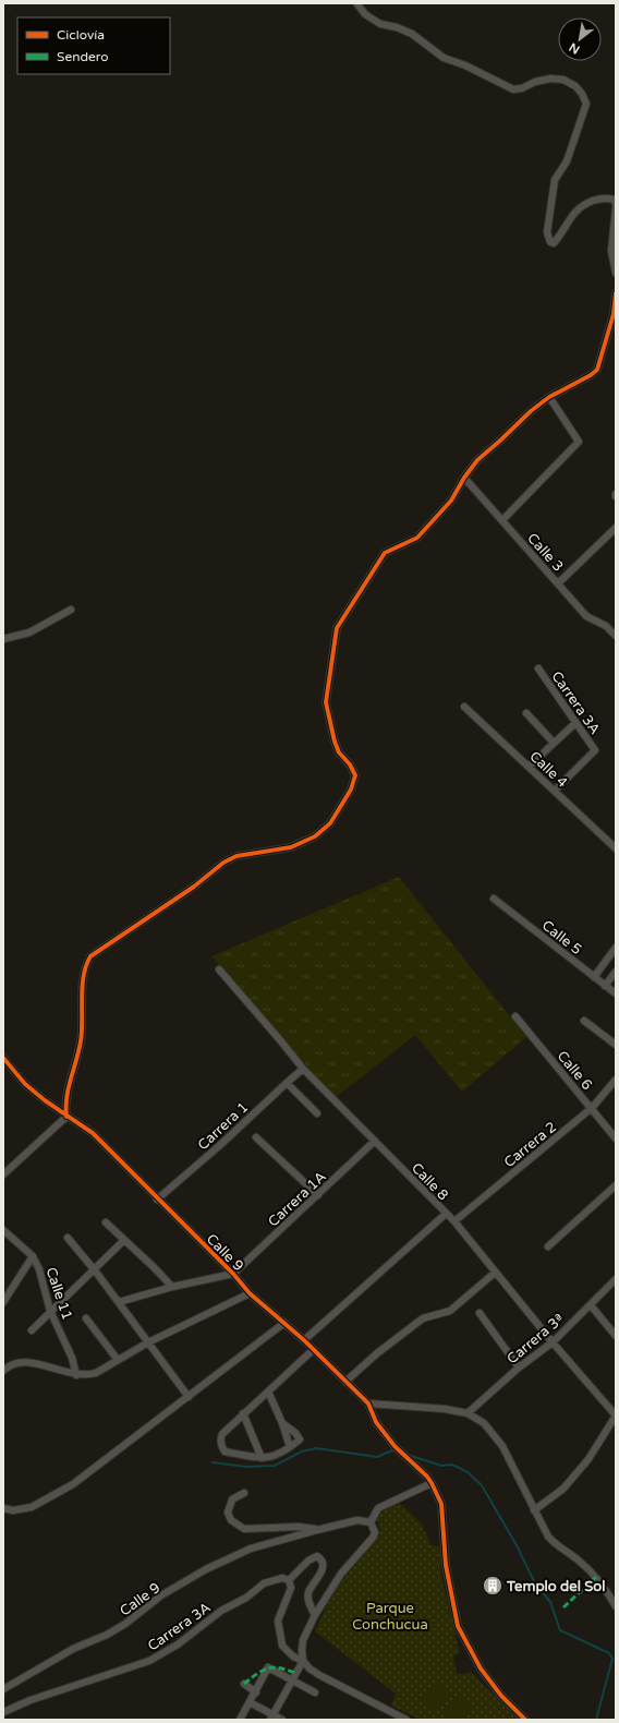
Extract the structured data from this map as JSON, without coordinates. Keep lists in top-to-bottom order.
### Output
{
  "streets": {
    "street": [
      "Calle 3",
      "Carrera 3A",
      "Calle 4",
      "Calle 5",
      "Calle 6",
      "Carrera 1",
      "Carrera 2",
      "Calle 8",
      "Carrera 1A",
      "Calle 9",
      "Calle 11",
      "Carrera 3ª"
    ]
  },
  "crossings": [
    ["Carrera 3A", "Calle 4"],
    ["Calle 6", "Carrera 2"],
    ["Carrera 1", "Calle 8"],
    ["Carrera 1", "Calle 9"],
    ["Carrera 2", "Calle 8"],
    ["Calle 8", "Carrera 1A"],
    ["Calle 8", "Carrera 3ª"],
    ["Carrera 1A", "Calle 9"]
  ],
  "parks": ["Parque Conchucua"],
  "places": {
    "building": ["Templo del Sol"]
  },
  "legend": ["Ciclovía", "Sendero"],
  "north": "bottom left"
}
